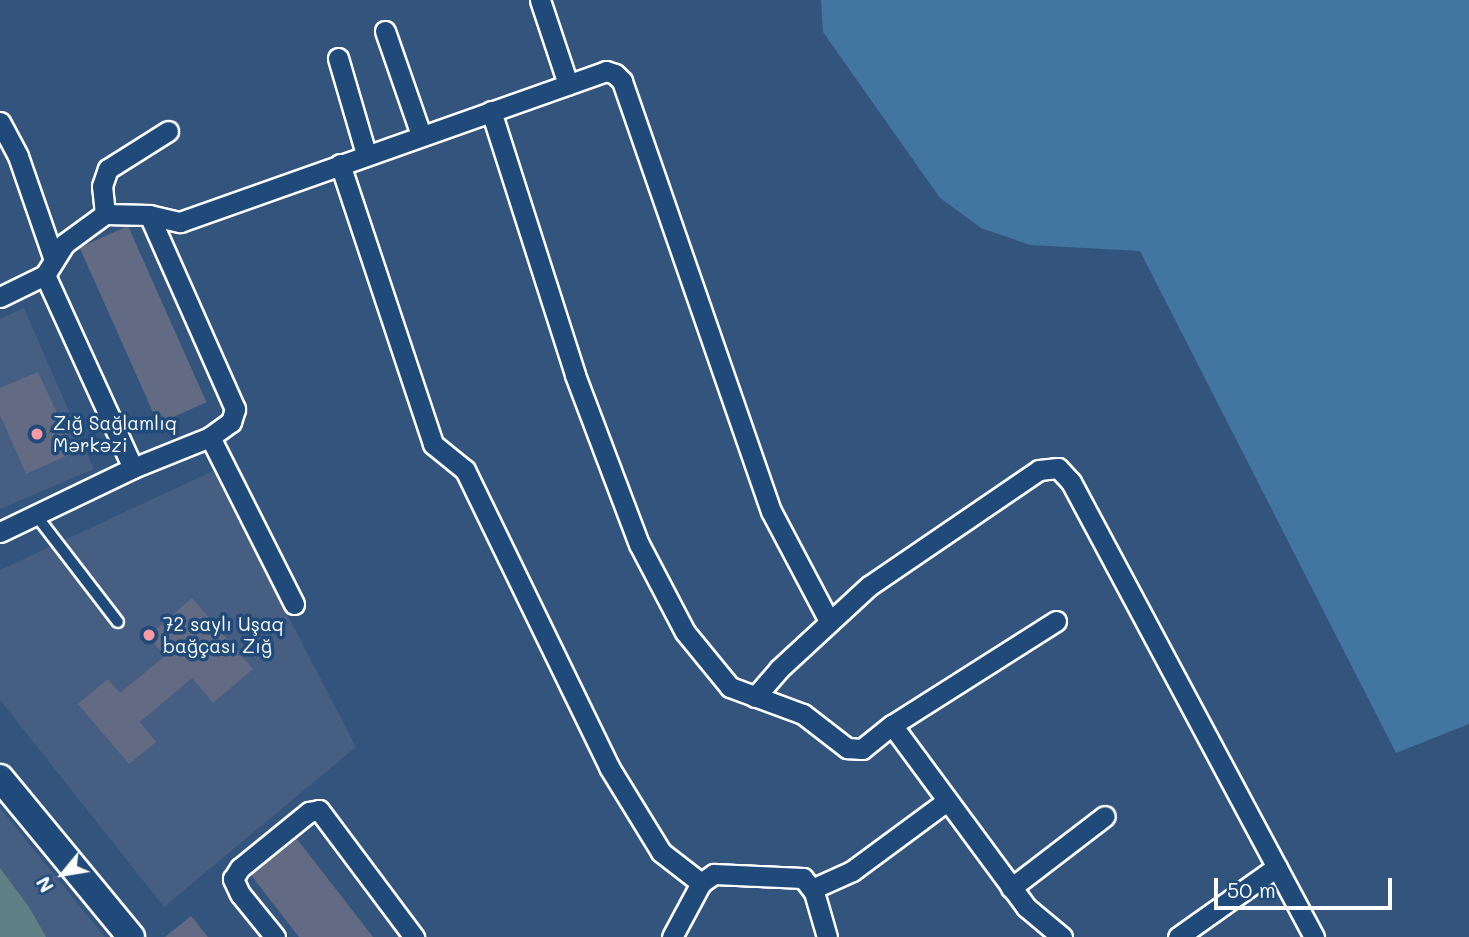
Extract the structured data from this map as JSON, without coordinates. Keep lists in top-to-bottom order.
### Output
{
  "places": ["Zığ Sağlamlıq Mərkəzi", "72 saylı Uşaq bağçası Zığ"],
  "scale_bar": "50 m",
  "north": "bottom left"
}
